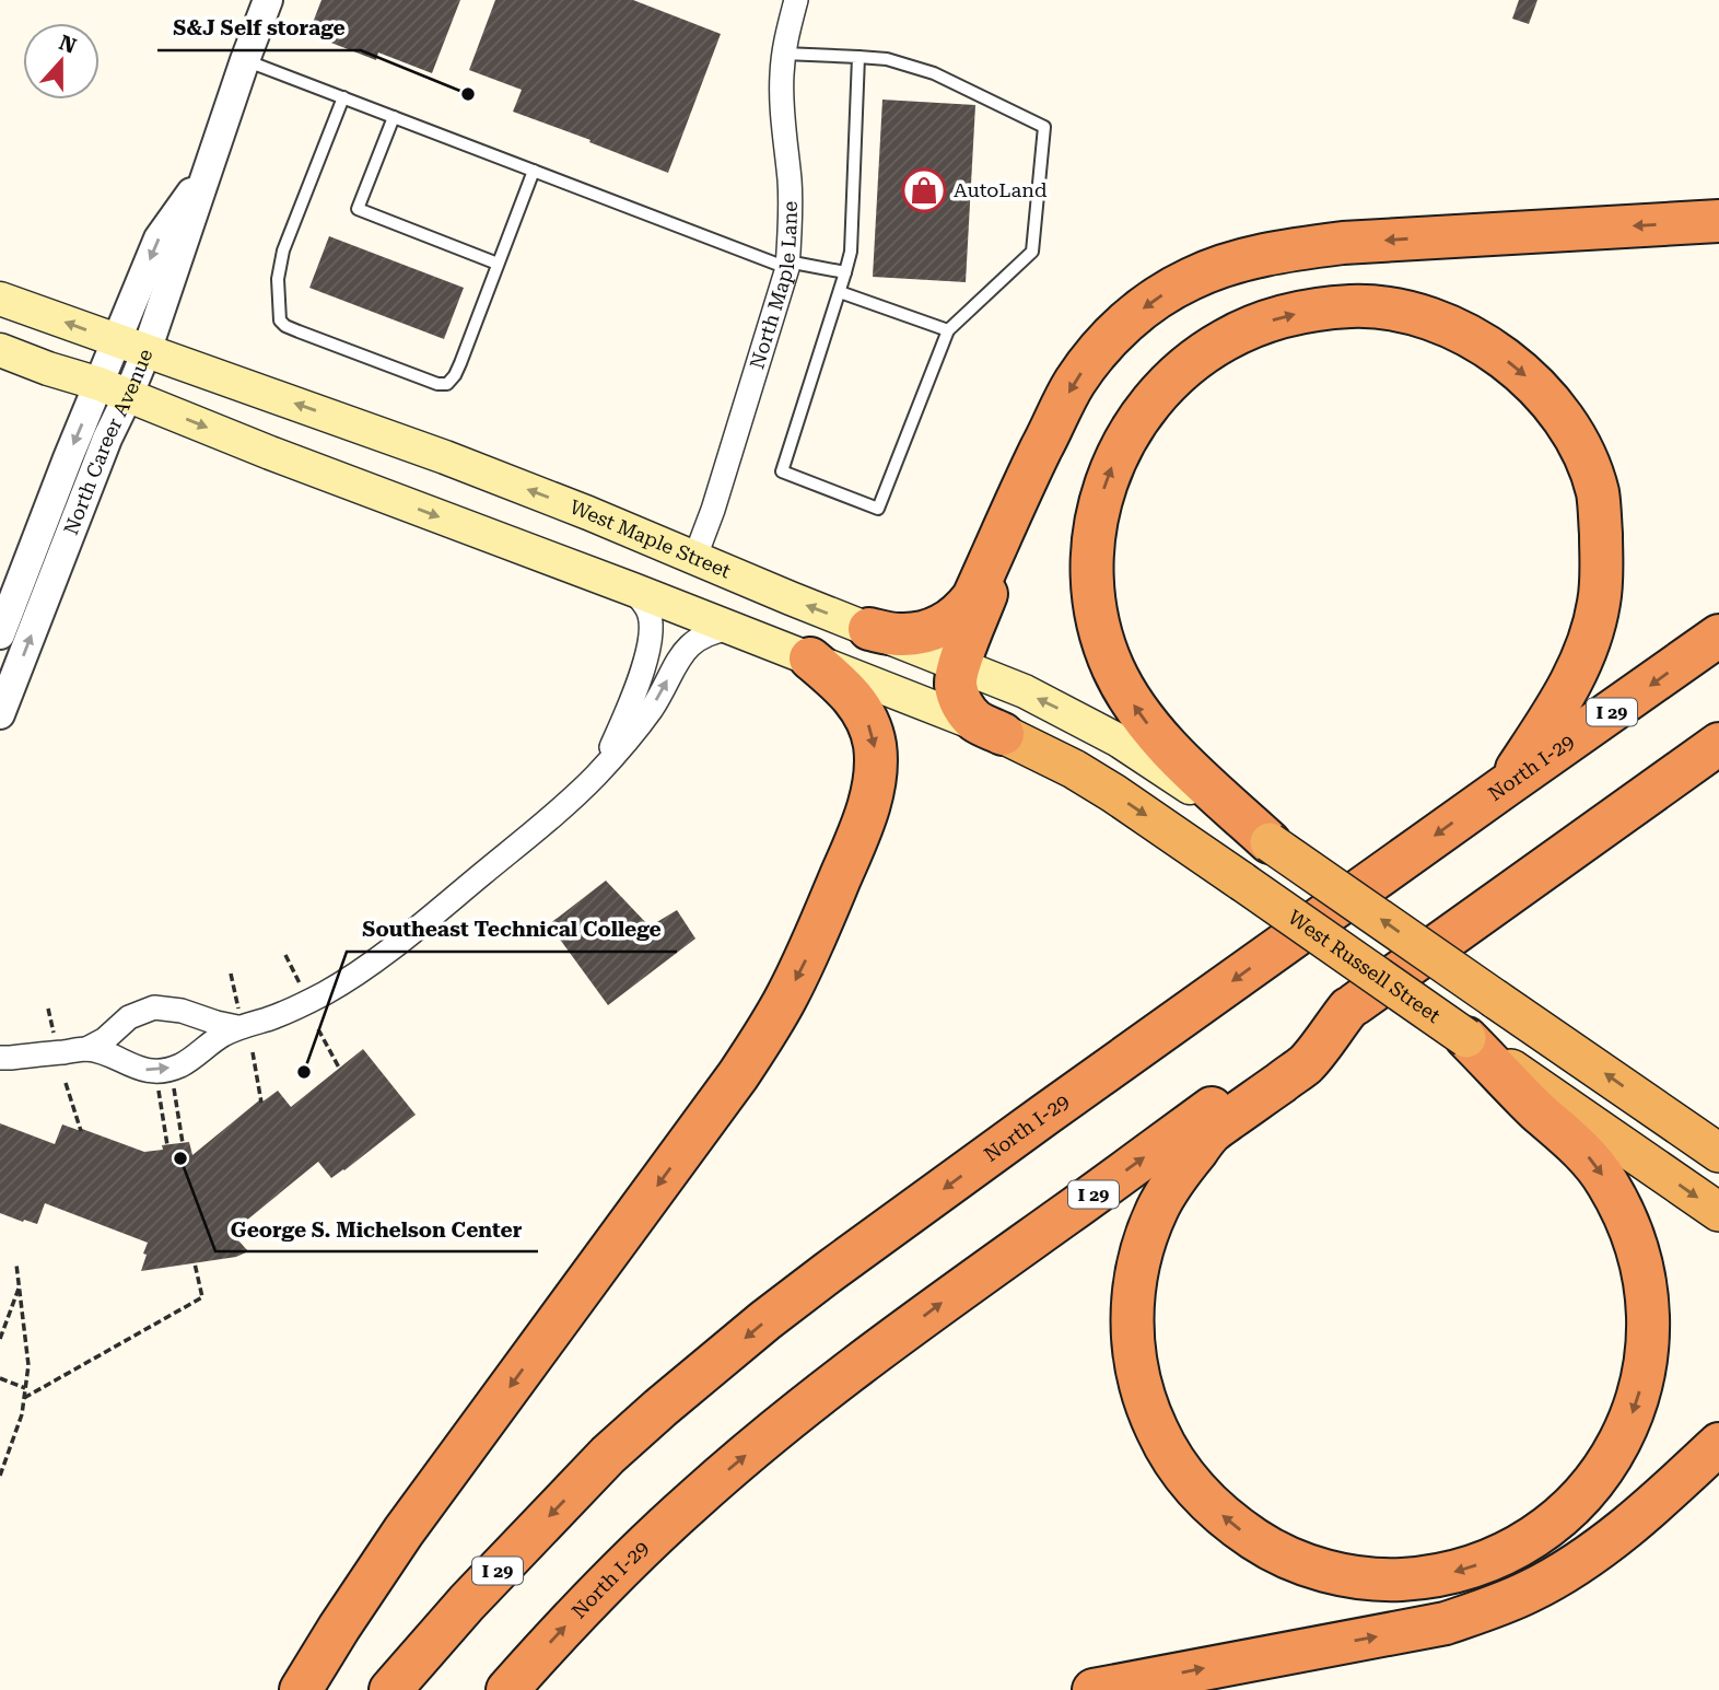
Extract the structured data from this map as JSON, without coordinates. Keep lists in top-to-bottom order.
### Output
{
  "streets": {
    "highway": ["I 29", "North I-29", "West Russell Street"],
    "main road": ["West Maple Street"],
    "street": ["North Maple Lane", "North Career Avenue"]
  },
  "crossings": [
    ["North Maple Lane", "West Maple Street"],
    ["North Career Avenue", "West Maple Street"]
  ],
  "places": {
    "other": ["S&J Self storage", "Southeast Technical College", "George S. Michelson Center"],
    "shop": ["AutoLand"]
  },
  "north": "top"
}
